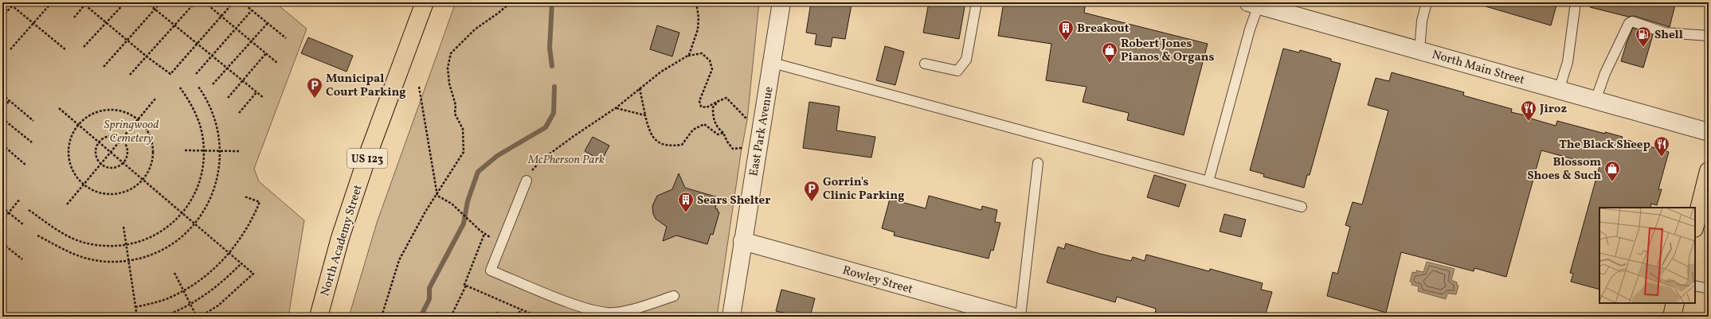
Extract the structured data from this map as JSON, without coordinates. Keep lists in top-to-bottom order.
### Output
{
  "streets": {
    "highway": ["US 123", "North Academy Street"],
    "street": ["North Main Street", "East Park Avenue", "Rowley Street"]
  },
  "crossings": [
    ["East Park Avenue", "Rowley Street"]
  ],
  "parks": ["Springwood Cemetery", "McPherson Park"],
  "places": {
    "building": ["Breakout", "Sears Shelter"],
    "fuel station": ["Shell"],
    "shop": ["Robert Jones Pianos & Organs", "Blossom Shoes & Such"],
    "parking": ["Municipal Court Parking", "Gorrin's Clinic Parking"],
    "restaurant": ["Jiroz", "The Black Sheep"]
  }
}
